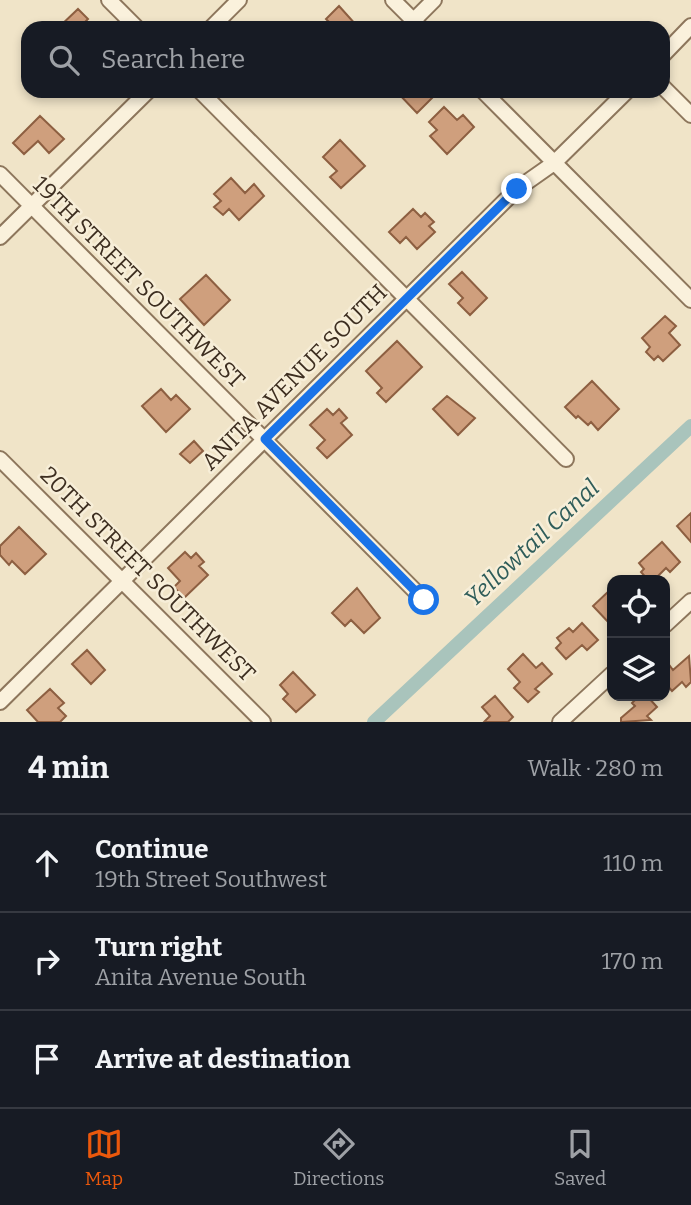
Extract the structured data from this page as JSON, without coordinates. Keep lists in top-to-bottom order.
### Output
{
  "streets": {
    "street": ["19TH STREET SOUTHWEST", "ANITA AVENUE SOUTH", "20TH STREET SOUTHWEST"]
  },
  "crossings": [
    ["19TH STREET SOUTHWEST", "ANITA AVENUE SOUTH"],
    ["ANITA AVENUE SOUTH", "20TH STREET SOUTHWEST"]
  ],
  "water": ["Yellowtail Canal"],
  "page": {
    "search": "Search here",
    "heading": ["4 min", "Walk · 280 m"],
    "list": [
      ["Continue", "19th Street Southwest", "110 m"],
      ["Turn right", "Anita Avenue South", "170 m"],
      "Arrive at destination"
    ],
    "nav": ["Map", "Directions", "Saved"]
  }
}
